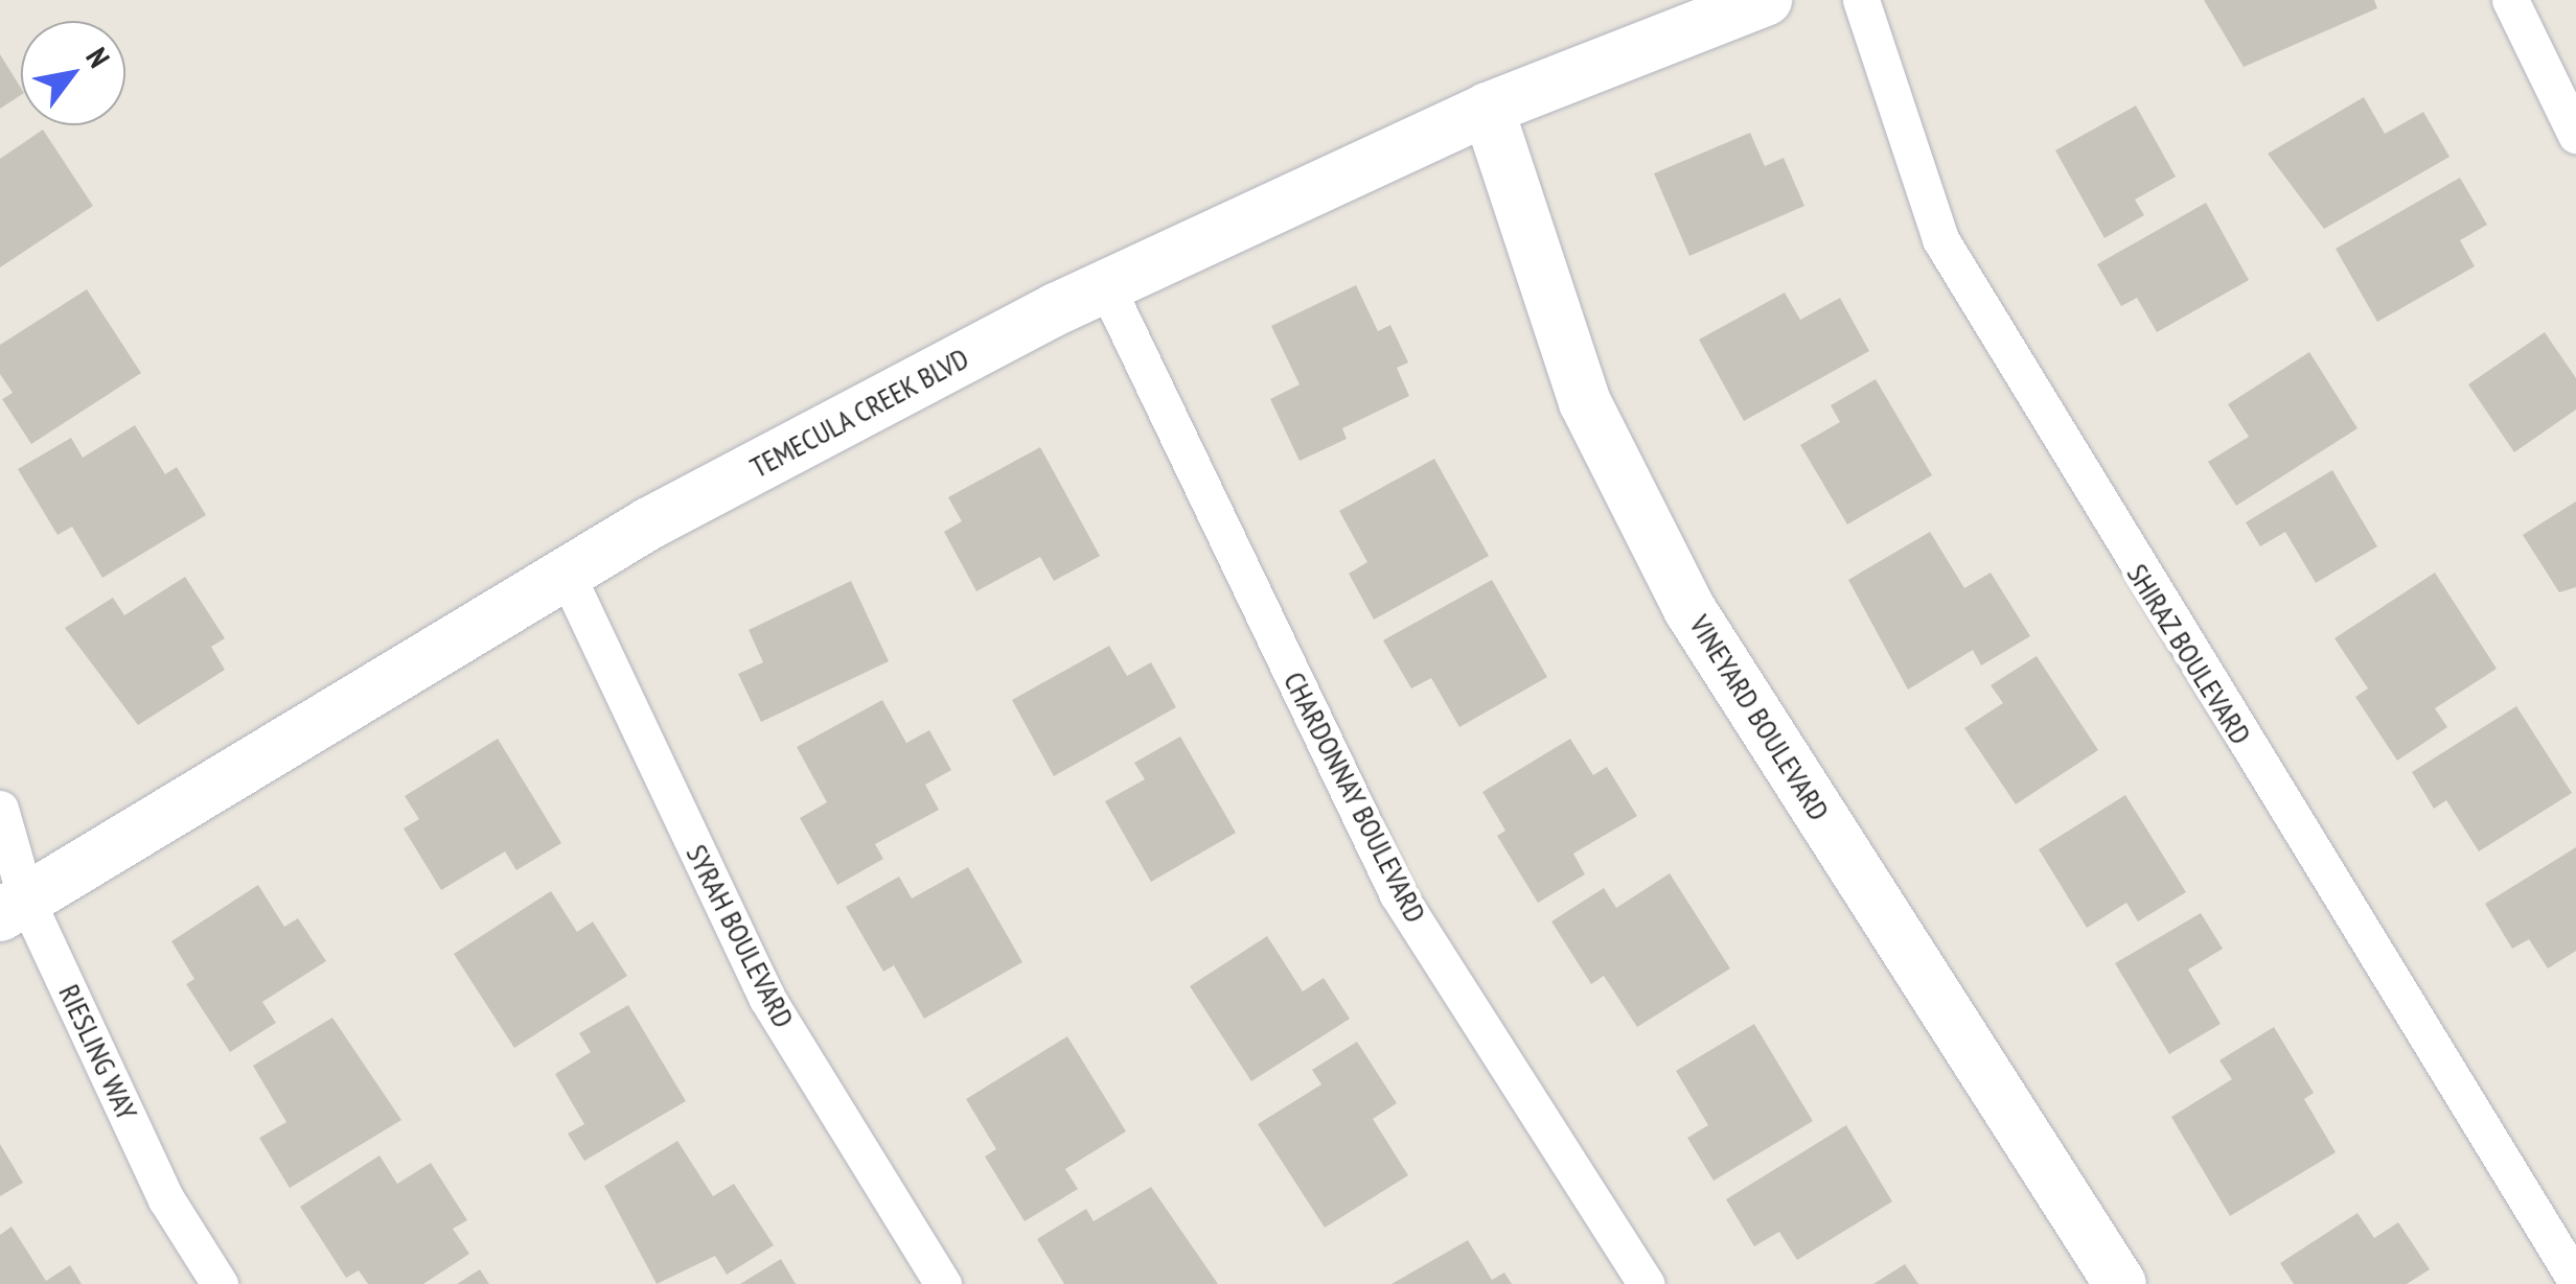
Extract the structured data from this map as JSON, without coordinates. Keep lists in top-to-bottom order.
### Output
{
  "streets": {
    "street": [
      "TEMECULA CREEK BLVD",
      "SHIRAZ BOULEVARD",
      "VINEYARD BOULEVARD",
      "CHARDONNAY BOULEVARD",
      "SYRAH BOULEVARD",
      "RIESLING WAY"
    ]
  },
  "crossings": [
    ["TEMECULA CREEK BLVD", "VINEYARD BOULEVARD"],
    ["TEMECULA CREEK BLVD", "CHARDONNAY BOULEVARD"],
    ["TEMECULA CREEK BLVD", "SYRAH BOULEVARD"],
    ["TEMECULA CREEK BLVD", "RIESLING WAY"]
  ],
  "north": "top right"
}
